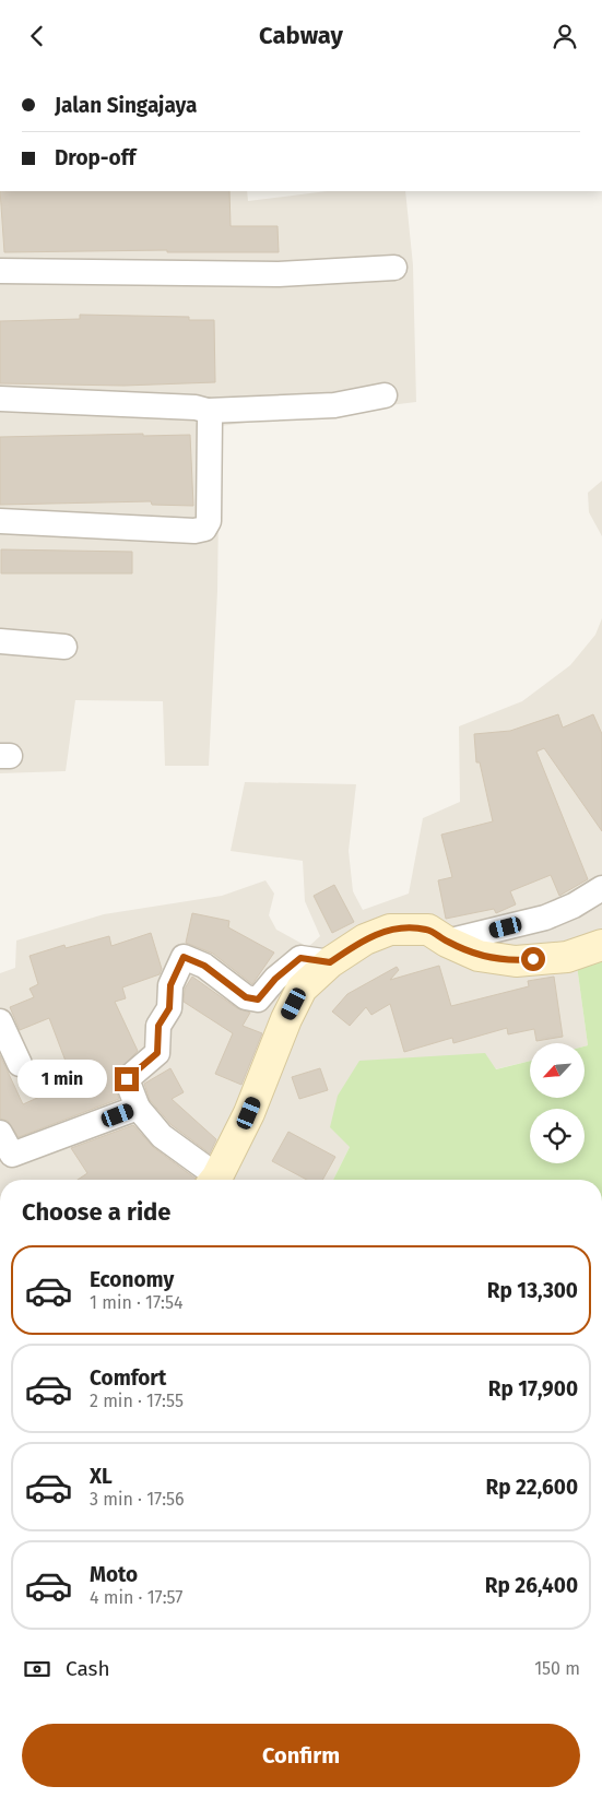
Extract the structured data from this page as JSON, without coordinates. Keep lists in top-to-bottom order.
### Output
{
  "north": "bottom left",
  "page": {
    "header": "Cabway",
    "banner": ["Jalan Singajaya", "Drop-off"],
    "bubble": "1 min",
    "heading": "Choose a ride",
    "list": [
      {
        "name": "Economy",
        "note": "1 min · 17:54",
        "value": "Rp 13,300"
      },
      {
        "name": "Comfort",
        "note": "2 min · 17:55",
        "value": "Rp 17,900"
      },
      {
        "name": "XL",
        "note": "3 min · 17:56",
        "value": "Rp 22,600"
      },
      {
        "name": "Moto",
        "note": "4 min · 17:57",
        "value": "Rp 26,400"
      }
    ],
    "pay": ["Cash", "150 m"],
    "buttons": "Confirm"
  }
}
